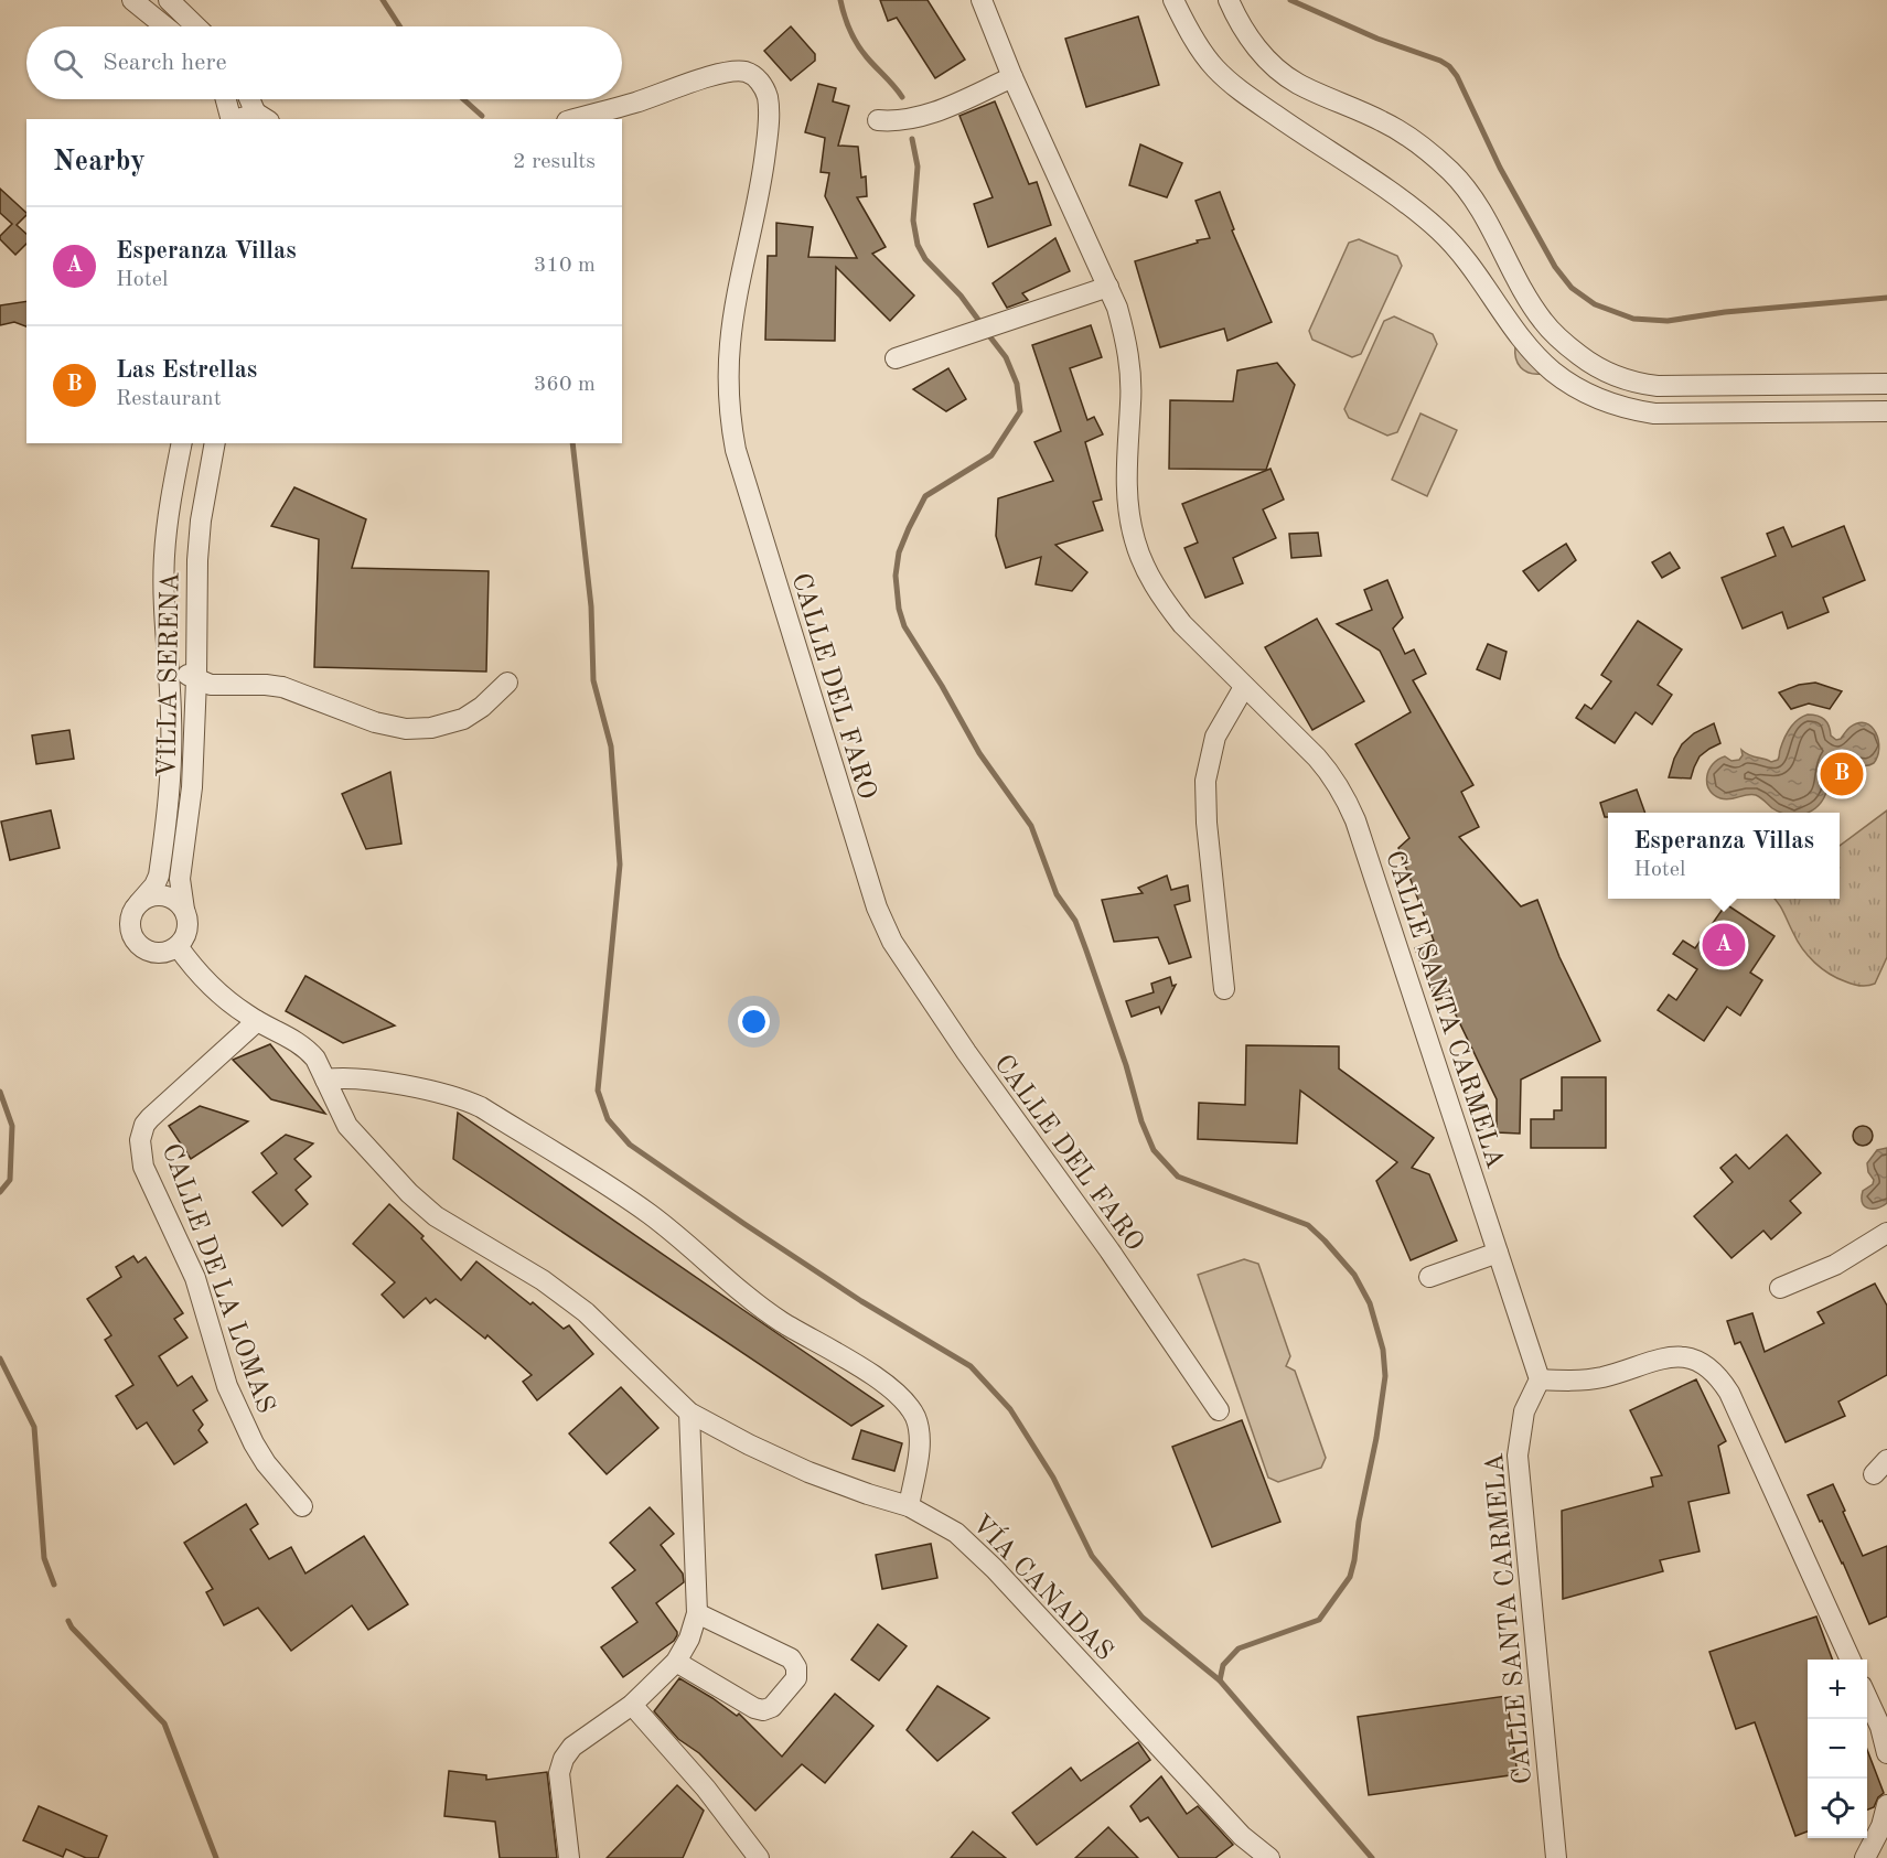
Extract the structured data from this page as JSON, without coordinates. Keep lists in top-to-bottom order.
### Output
{
  "streets": {
    "street": [
      "VILLA SERENA",
      "CALLE DEL FARO",
      "CALLE SANTA CARMELA",
      "CALLE DE LA LOMAS",
      "VÍA CANADAS"
    ]
  },
  "page": {
    "search": "Search here",
    "heading": ["Nearby", "2 results"],
    "list": [
      {
        "mark": "A",
        "name": "Esperanza Villas",
        "note": "Hotel",
        "value": "310 m"
      },
      {
        "mark": "B",
        "name": "Las Estrellas",
        "note": "Restaurant",
        "value": "360 m"
      }
    ],
    "pins": ["B", "A"],
    "popup": ["Esperanza Villas", "Hotel"],
    "map_buttons": ["+", "−"]
  }
}
